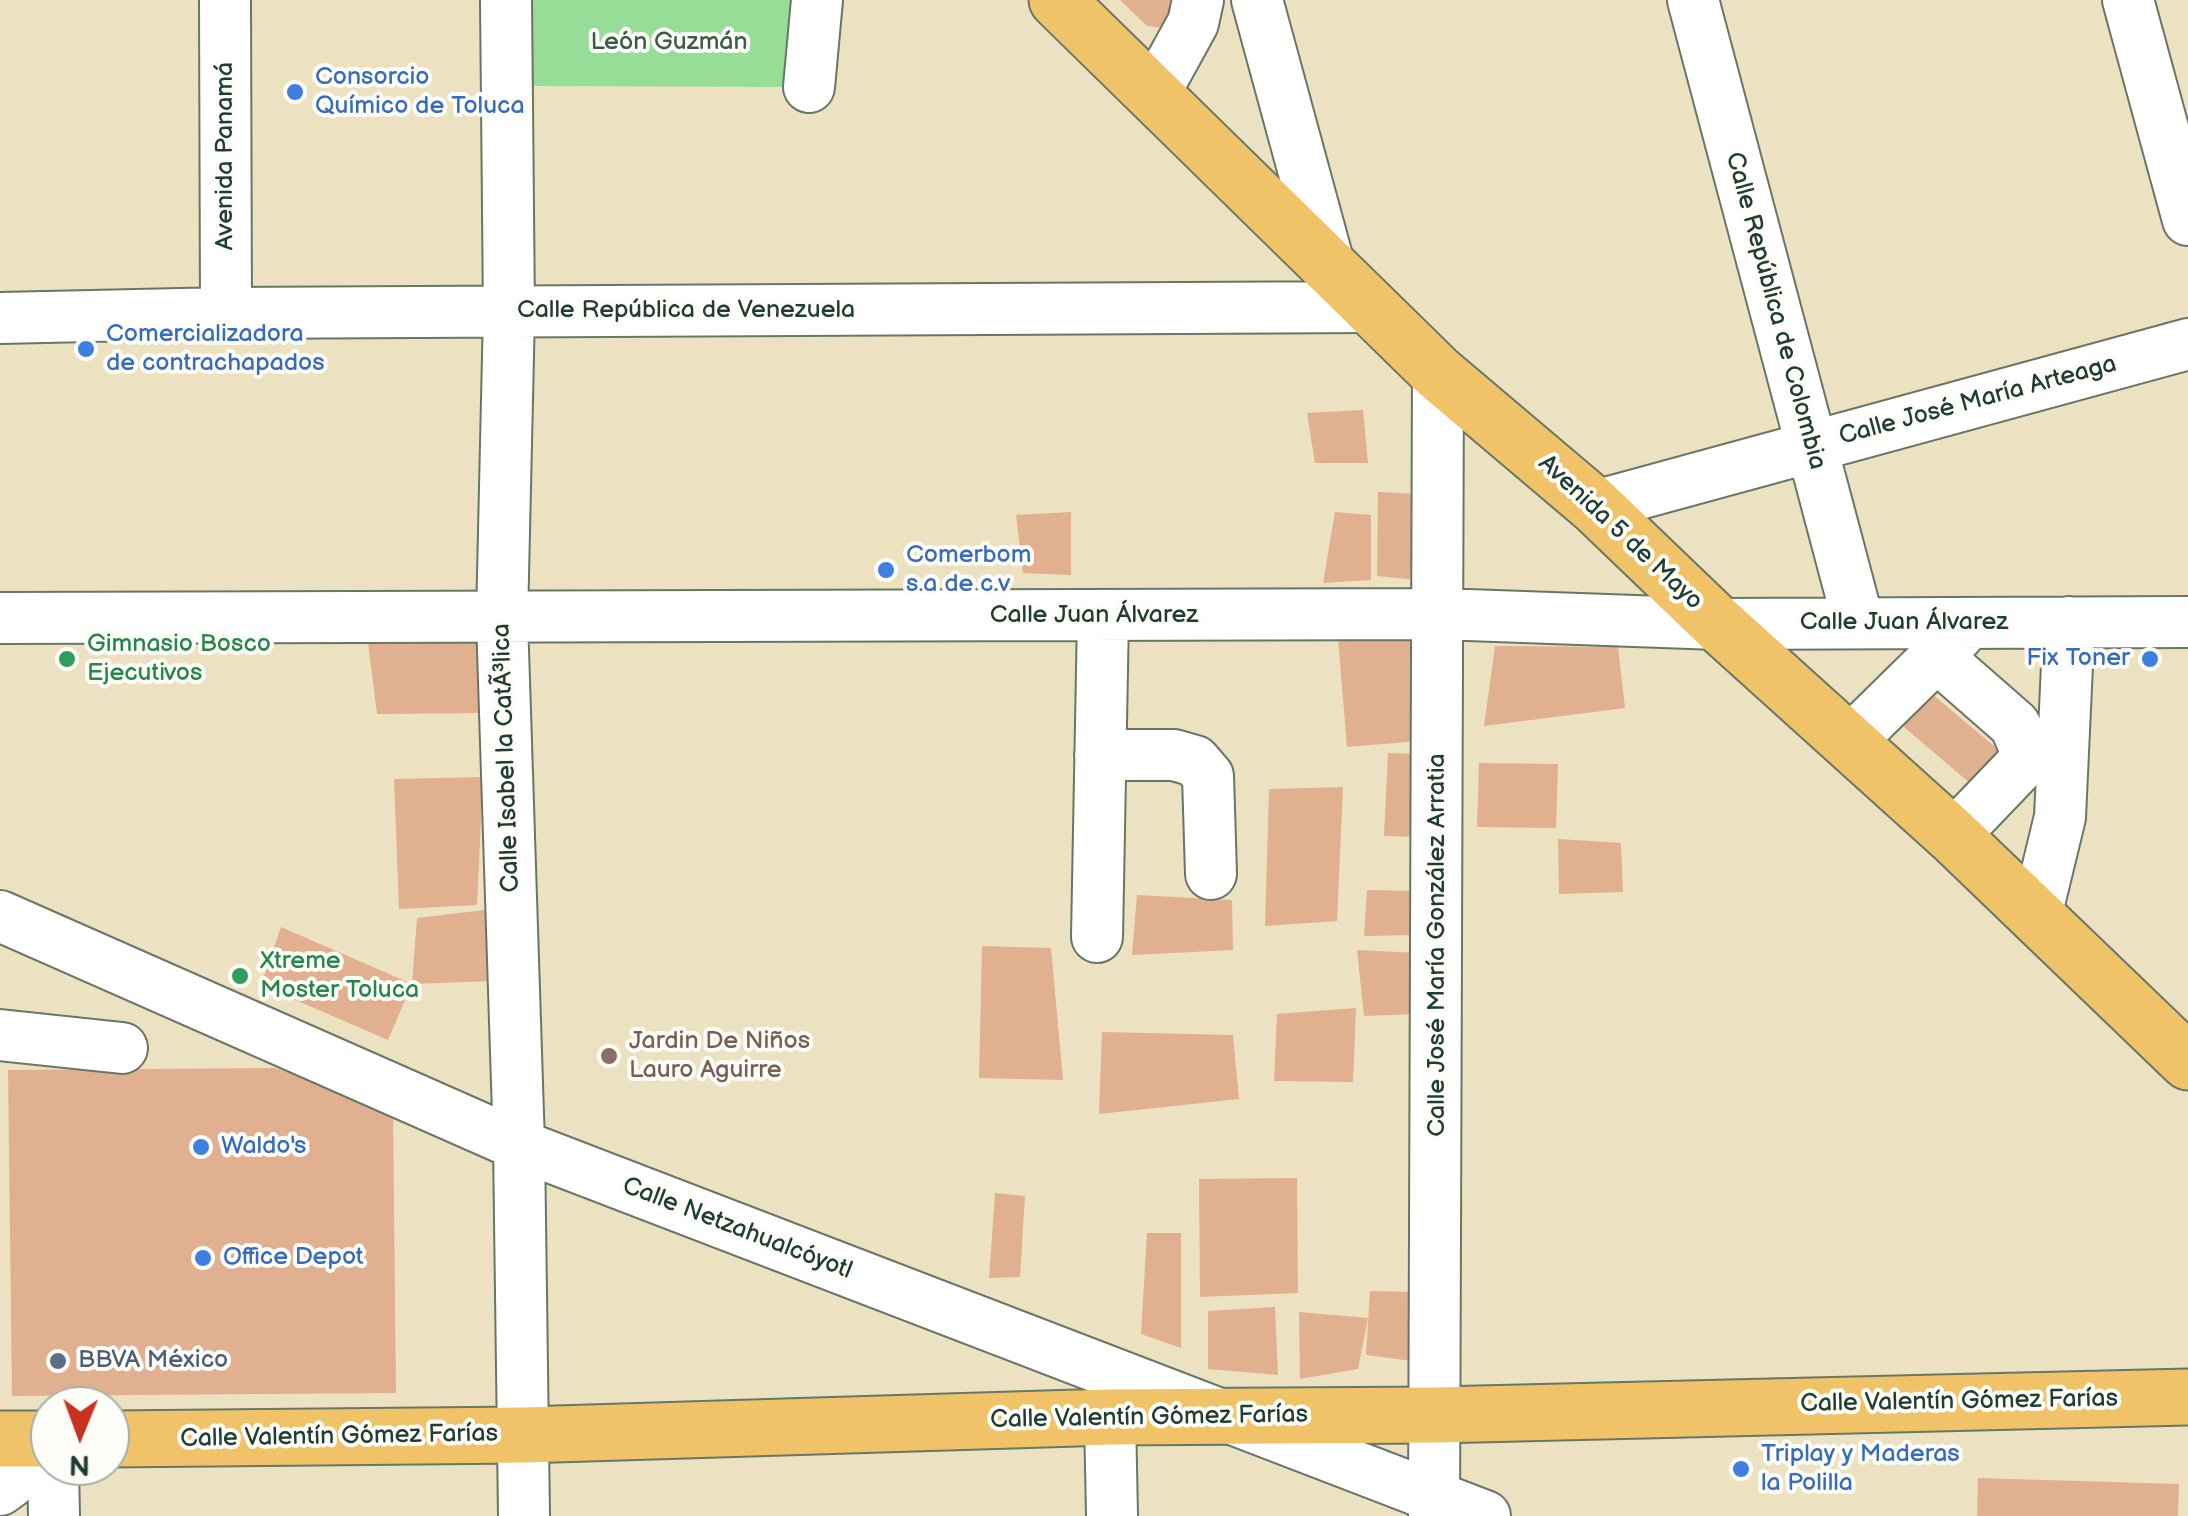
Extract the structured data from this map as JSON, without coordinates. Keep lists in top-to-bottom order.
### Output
{
  "streets": {
    "main road": ["Avenida 5 de Mayo", "Calle Valentín Gómez Farías"],
    "street": [
      "Avenida Panamá",
      "Calle República de Venezuela",
      "Calle República de Colombia",
      "Calle José María Arteaga",
      "Calle Juan Álvarez",
      "Calle Isabel la CatÃ³lica",
      "Calle José María González Arratia",
      "Calle Netzahualcóyotl"
    ]
  },
  "crossings": [
    ["Avenida Panamá", "Calle República de Venezuela"],
    ["Calle República de Venezuela", "Avenida 5 de Mayo"],
    ["Calle República de Venezuela", "Calle Isabel la CatÃ³lica"],
    ["Calle República de Colombia", "Calle José María Arteaga"],
    ["Calle República de Colombia", "Calle Juan Álvarez"],
    ["Calle José María Arteaga", "Avenida 5 de Mayo"],
    ["Avenida 5 de Mayo", "Calle Juan Álvarez"],
    ["Avenida 5 de Mayo", "Calle José María González Arratia"],
    ["Calle Juan Álvarez", "Calle Isabel la CatÃ³lica"],
    ["Calle Juan Álvarez", "Calle José María González Arratia"],
    ["Calle Isabel la CatÃ³lica", "Calle Netzahualcóyotl"],
    ["Calle Isabel la CatÃ³lica", "Calle Valentín Gómez Farías"],
    ["Calle José María González Arratia", "Calle Netzahualcóyotl"],
    ["Calle José María González Arratia", "Calle Valentín Gómez Farías"],
    ["Calle Netzahualcóyotl", "Calle Valentín Gómez Farías"]
  ],
  "parks": ["León Guzmán"],
  "places": [
    "Consorcio Químico de Toluca",
    "Comercializadora de contrachapados",
    "Comerbom s.a de c.v",
    "Gimnasio Bosco Ejecutivos",
    "Fix Toner",
    "Xtreme Moster Toluca",
    "Jardin De Niños Lauro Aguirre",
    "Waldo's",
    "Office Depot",
    "BBVA México",
    "Triplay y Maderas la Polilla"
  ],
  "north": "bottom"
}
